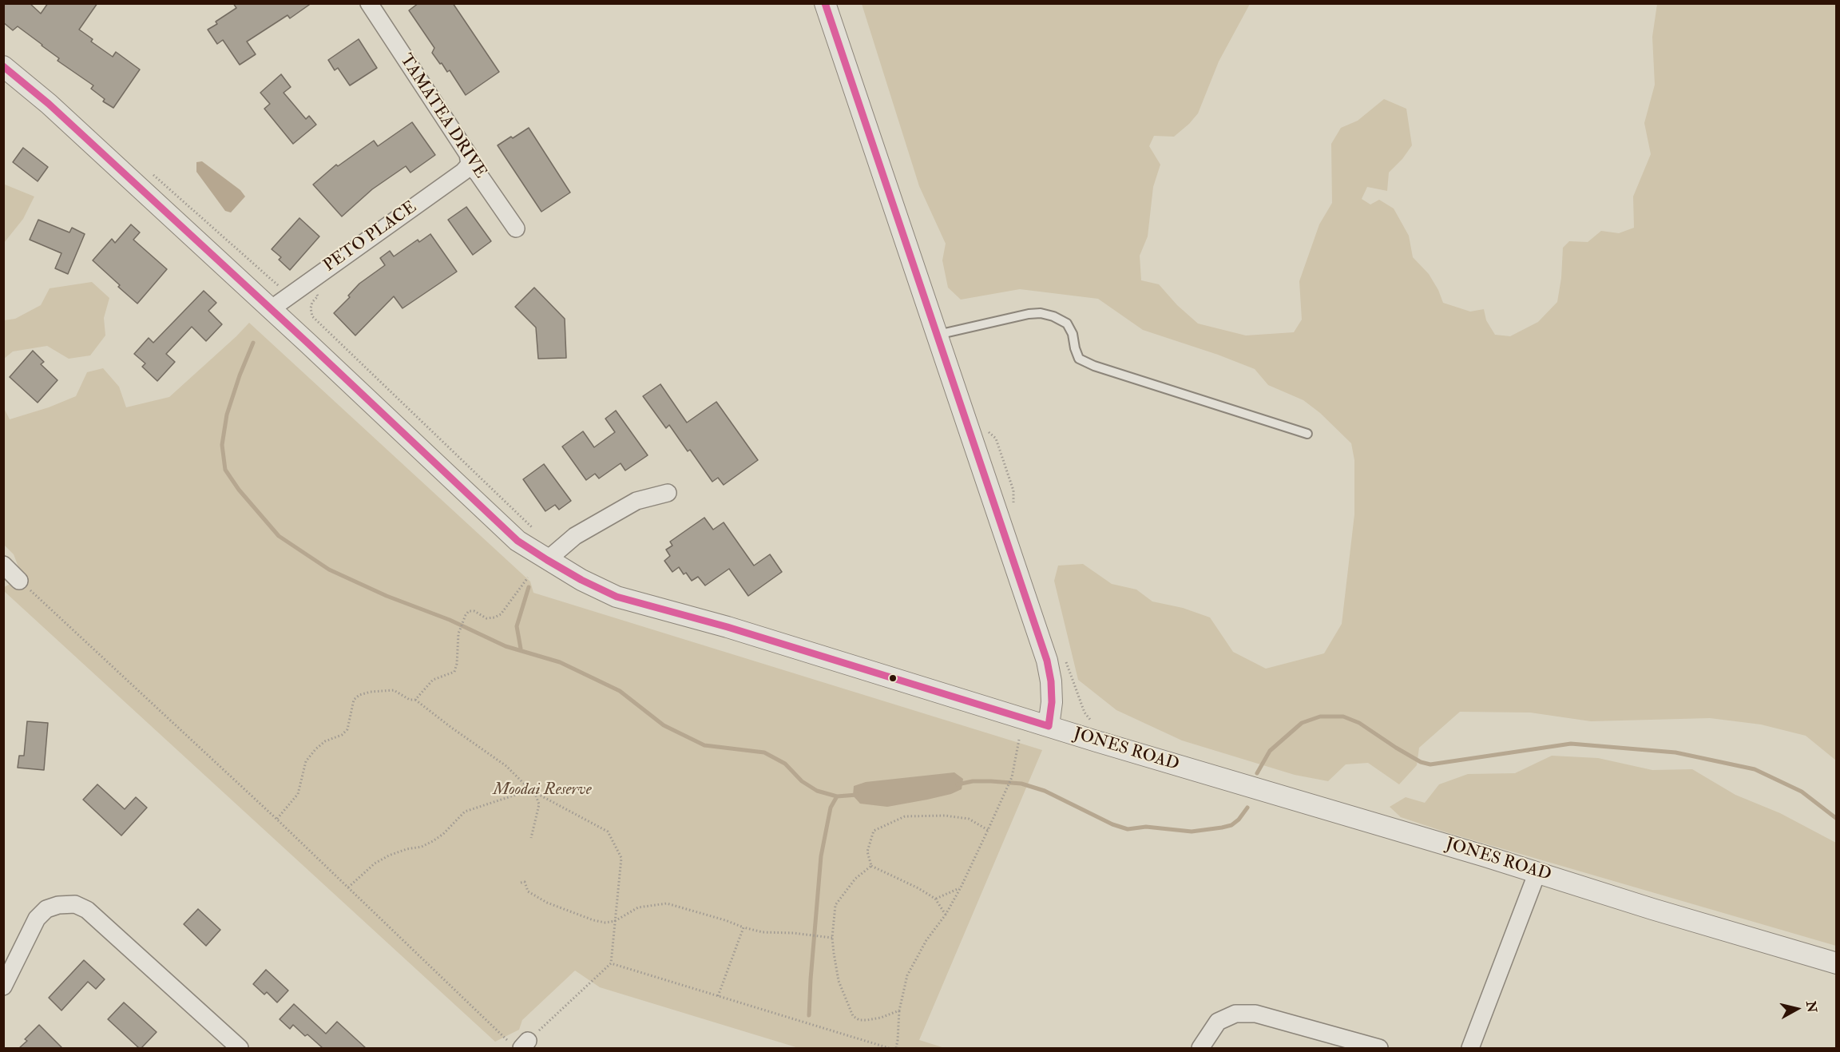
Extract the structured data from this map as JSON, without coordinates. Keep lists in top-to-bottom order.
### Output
{
  "streets": {
    "street": ["TAMATEA DRIVE", "PETO PLACE", "JONES ROAD"]
  },
  "crossings": [
    ["TAMATEA DRIVE", "PETO PLACE"],
    ["PETO PLACE", "JONES ROAD"]
  ],
  "parks": ["Moodai Reserve"],
  "north": "right"
}
